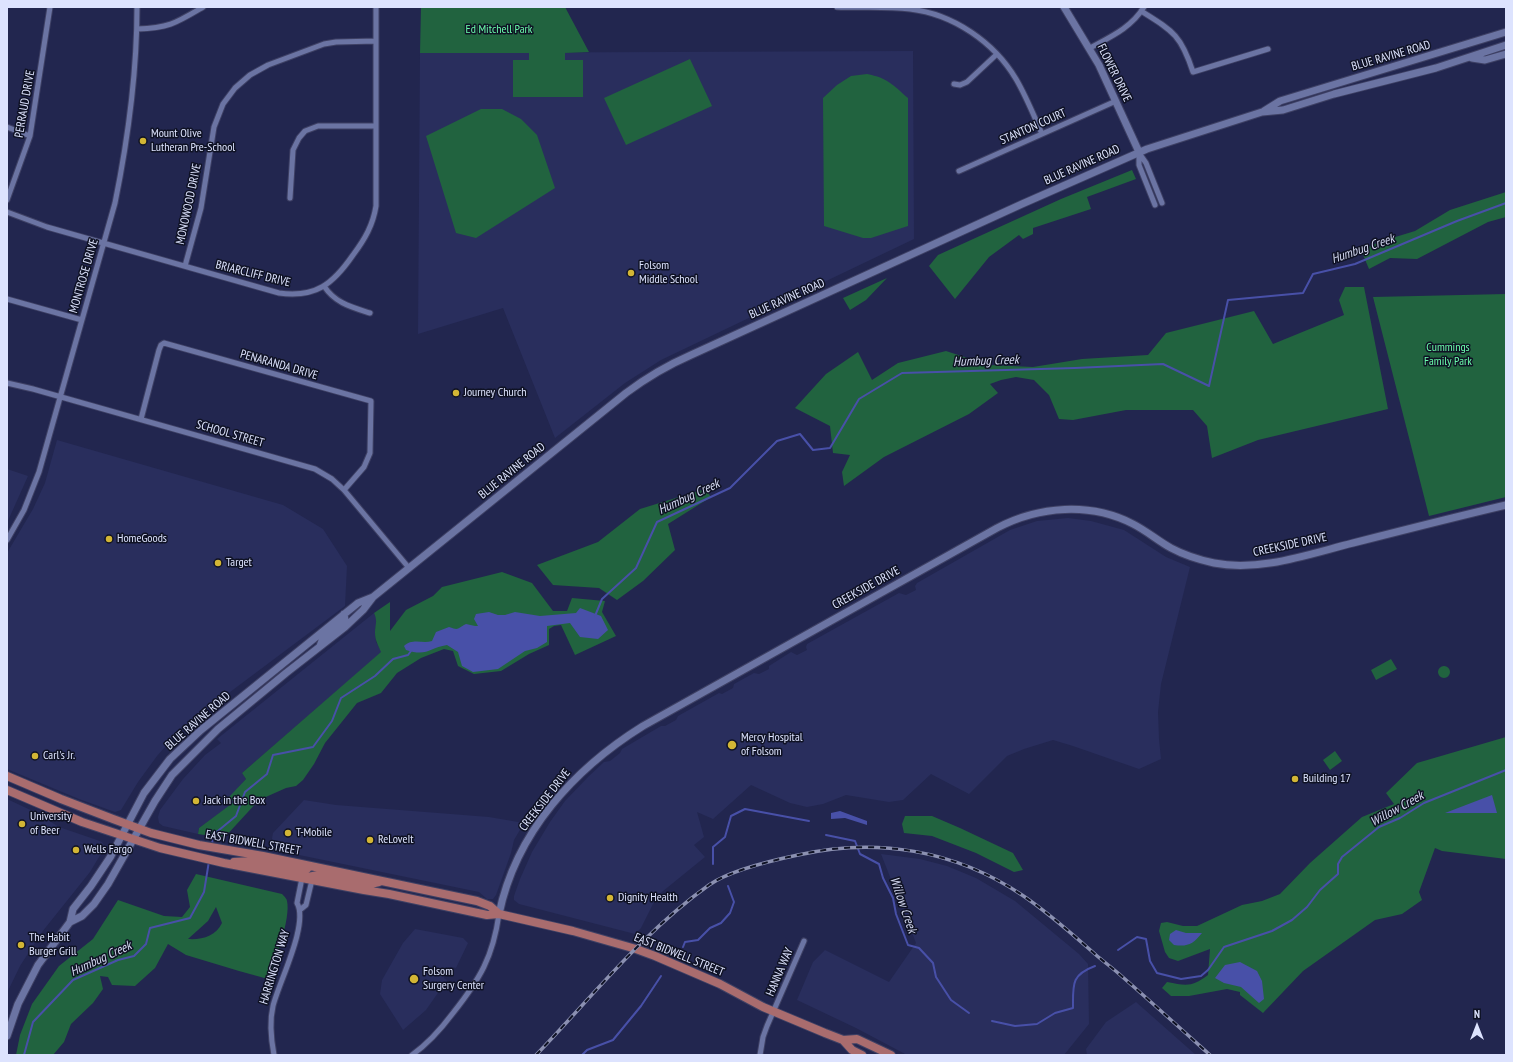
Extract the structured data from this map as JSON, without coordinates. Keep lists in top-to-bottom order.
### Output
{
  "streets": {
    "main road": [
      "BLUE RAVINE ROAD",
      "FLOWER DRIVE",
      "CREEKSIDE DRIVE",
      "EAST BIDWELL STREET"
    ],
    "street": [
      "PERRAUD DRIVE",
      "STANTON COURT",
      "MONOWOOD DRIVE",
      "BRIARCLIFF DRIVE",
      "MONTROSE DRIVE",
      "PENARANDA DRIVE",
      "SCHOOL STREET",
      "HARRINGTON WAY",
      "HANNA WAY"
    ]
  },
  "crossings": [
    ["BLUE RAVINE ROAD", "FLOWER DRIVE"],
    ["BLUE RAVINE ROAD", "SCHOOL STREET"],
    ["BLUE RAVINE ROAD", "EAST BIDWELL STREET"],
    ["FLOWER DRIVE", "STANTON COURT"],
    ["MONOWOOD DRIVE", "BRIARCLIFF DRIVE"],
    ["BRIARCLIFF DRIVE", "MONTROSE DRIVE"],
    ["MONTROSE DRIVE", "SCHOOL STREET"],
    ["PENARANDA DRIVE", "SCHOOL STREET"],
    ["CREEKSIDE DRIVE", "EAST BIDWELL STREET"],
    ["EAST BIDWELL STREET", "HARRINGTON WAY"],
    ["EAST BIDWELL STREET", "HANNA WAY"]
  ],
  "water": ["Humbug Creek", "Willow Creek"],
  "parks": ["Ed Mitchell Park", "Cummings Family Park"],
  "places": [
    "Mount Olive Lutheran Pre-School",
    "Folsom Middle School",
    "Journey Church",
    "HomeGoods",
    "Target",
    "Mercy Hospital of Folsom",
    "Carl's Jr.",
    "Building 17",
    "Jack in the Box",
    "University of Beer",
    "T-Mobile",
    "ReLoveIt",
    "Wells Fargo",
    "Dignity Health",
    "The Habit Burger Grill",
    "Folsom Surgery Center"
  ],
  "north": "top"
}
